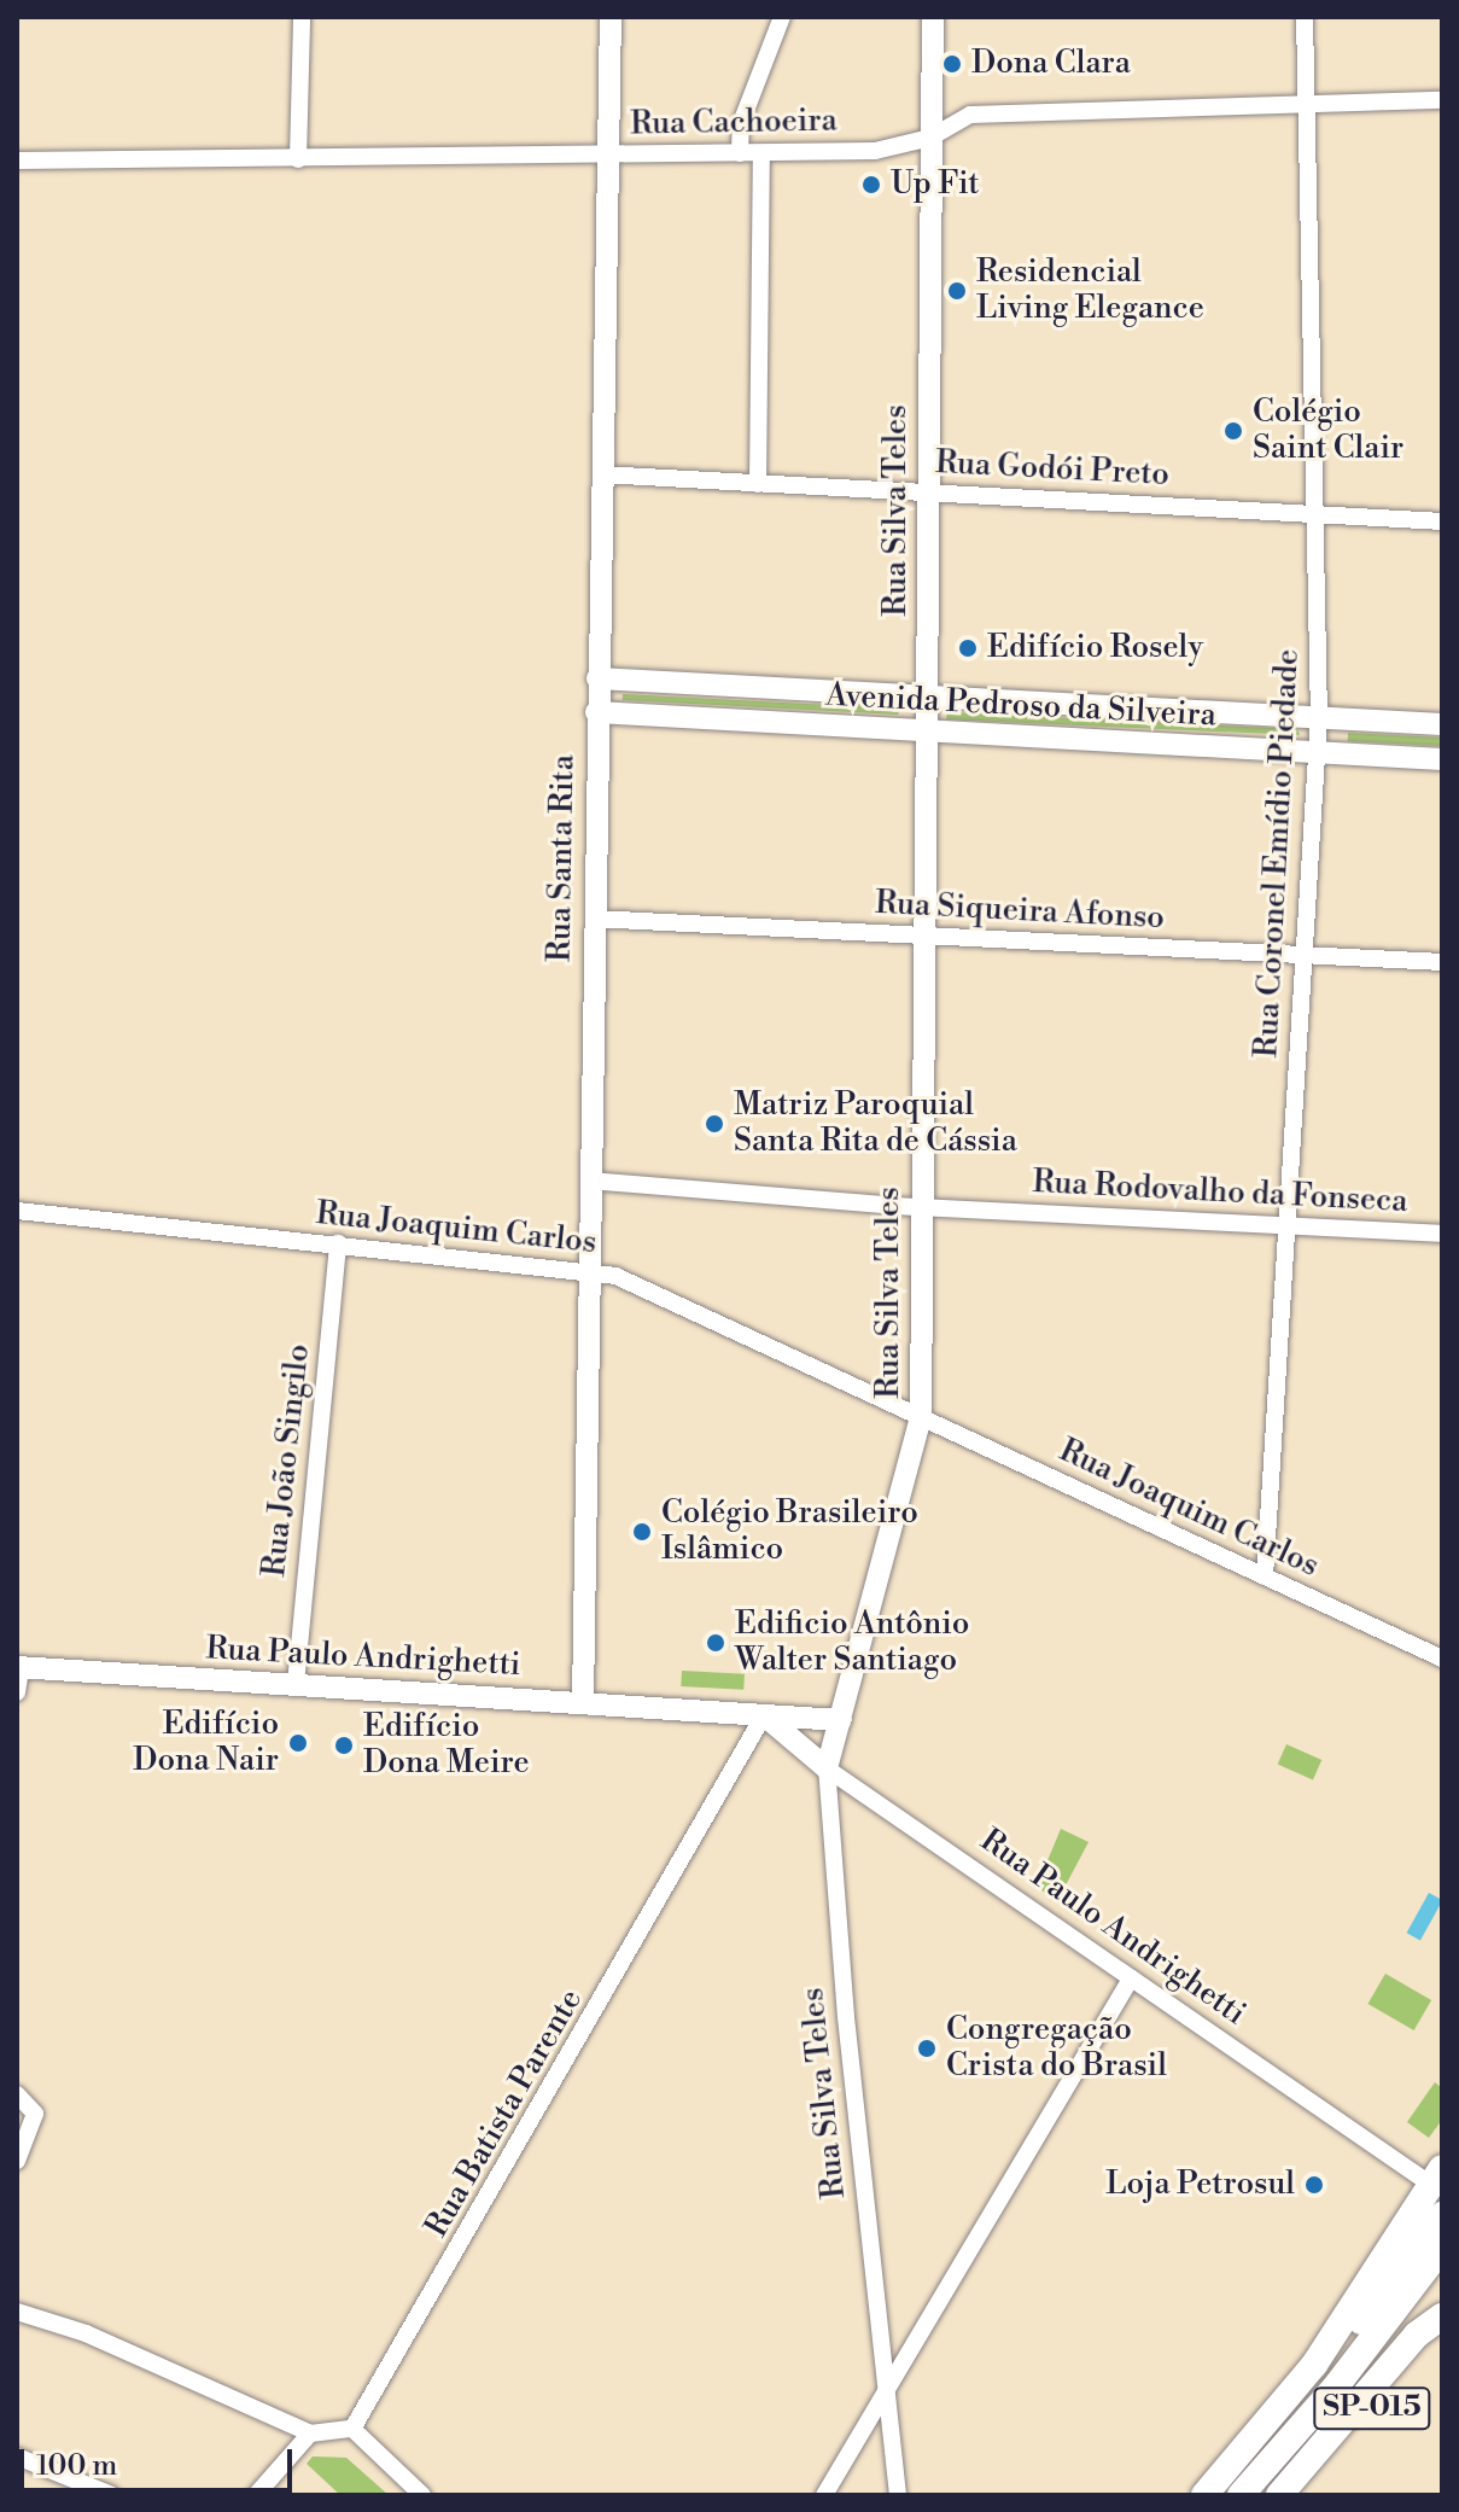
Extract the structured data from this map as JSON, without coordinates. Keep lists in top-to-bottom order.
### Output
{
  "streets": {
    "highway": ["SP-015"],
    "main road": [
      "Rua Silva Teles",
      "Avenida Pedroso da Silveira",
      "Rua Santa Rita",
      "Rua Paulo Andrighetti"
    ],
    "street": [
      "Rua Cachoeira",
      "Rua Godói Preto",
      "Rua Coronel Emídio Piedade",
      "Rua Siqueira Afonso",
      "Rua Rodovalho da Fonseca",
      "Rua Joaquim Carlos",
      "Rua João Singilo",
      "Rua Batista Parente"
    ]
  },
  "crossings": [
    ["Rua Cachoeira", "Rua Silva Teles"],
    ["Rua Cachoeira", "Rua Coronel Emídio Piedade"],
    ["Rua Cachoeira", "Rua Santa Rita"],
    ["Rua Godói Preto", "Rua Silva Teles"],
    ["Rua Godói Preto", "Rua Coronel Emídio Piedade"],
    ["Rua Godói Preto", "Rua Santa Rita"],
    ["Rua Silva Teles", "Avenida Pedroso da Silveira"],
    ["Rua Silva Teles", "Rua Siqueira Afonso"],
    ["Rua Silva Teles", "Rua Rodovalho da Fonseca"],
    ["Rua Silva Teles", "Rua Joaquim Carlos"],
    ["Rua Silva Teles", "Rua Paulo Andrighetti"],
    ["Avenida Pedroso da Silveira", "Rua Coronel Emídio Piedade"],
    ["Avenida Pedroso da Silveira", "Rua Santa Rita"],
    ["Rua Coronel Emídio Piedade", "Rua Siqueira Afonso"],
    ["Rua Coronel Emídio Piedade", "Rua Rodovalho da Fonseca"],
    ["Rua Coronel Emídio Piedade", "Rua Joaquim Carlos"],
    ["Rua Santa Rita", "Rua Siqueira Afonso"],
    ["Rua Santa Rita", "Rua Rodovalho da Fonseca"],
    ["Rua Santa Rita", "Rua Joaquim Carlos"],
    ["Rua Santa Rita", "Rua Paulo Andrighetti"],
    ["Rua Joaquim Carlos", "Rua João Singilo"],
    ["Rua João Singilo", "Rua Paulo Andrighetti"],
    ["Rua Paulo Andrighetti", "Rua Batista Parente"]
  ],
  "places": [
    "Dona Clara",
    "Up Fit",
    "Residencial Living Elegance",
    "Colégio Saint Clair",
    "Edifício Rosely",
    "Matriz Paroquial Santa Rita de Cássia",
    "Colégio Brasileiro Islâmico",
    "Edificio Antônio Walter Santiago",
    "Edifício Dona Nair",
    "Edifício Dona Meire",
    "Congregação Crista do Brasil",
    "Loja Petrosul"
  ],
  "scale_bar": "100 m"
}
